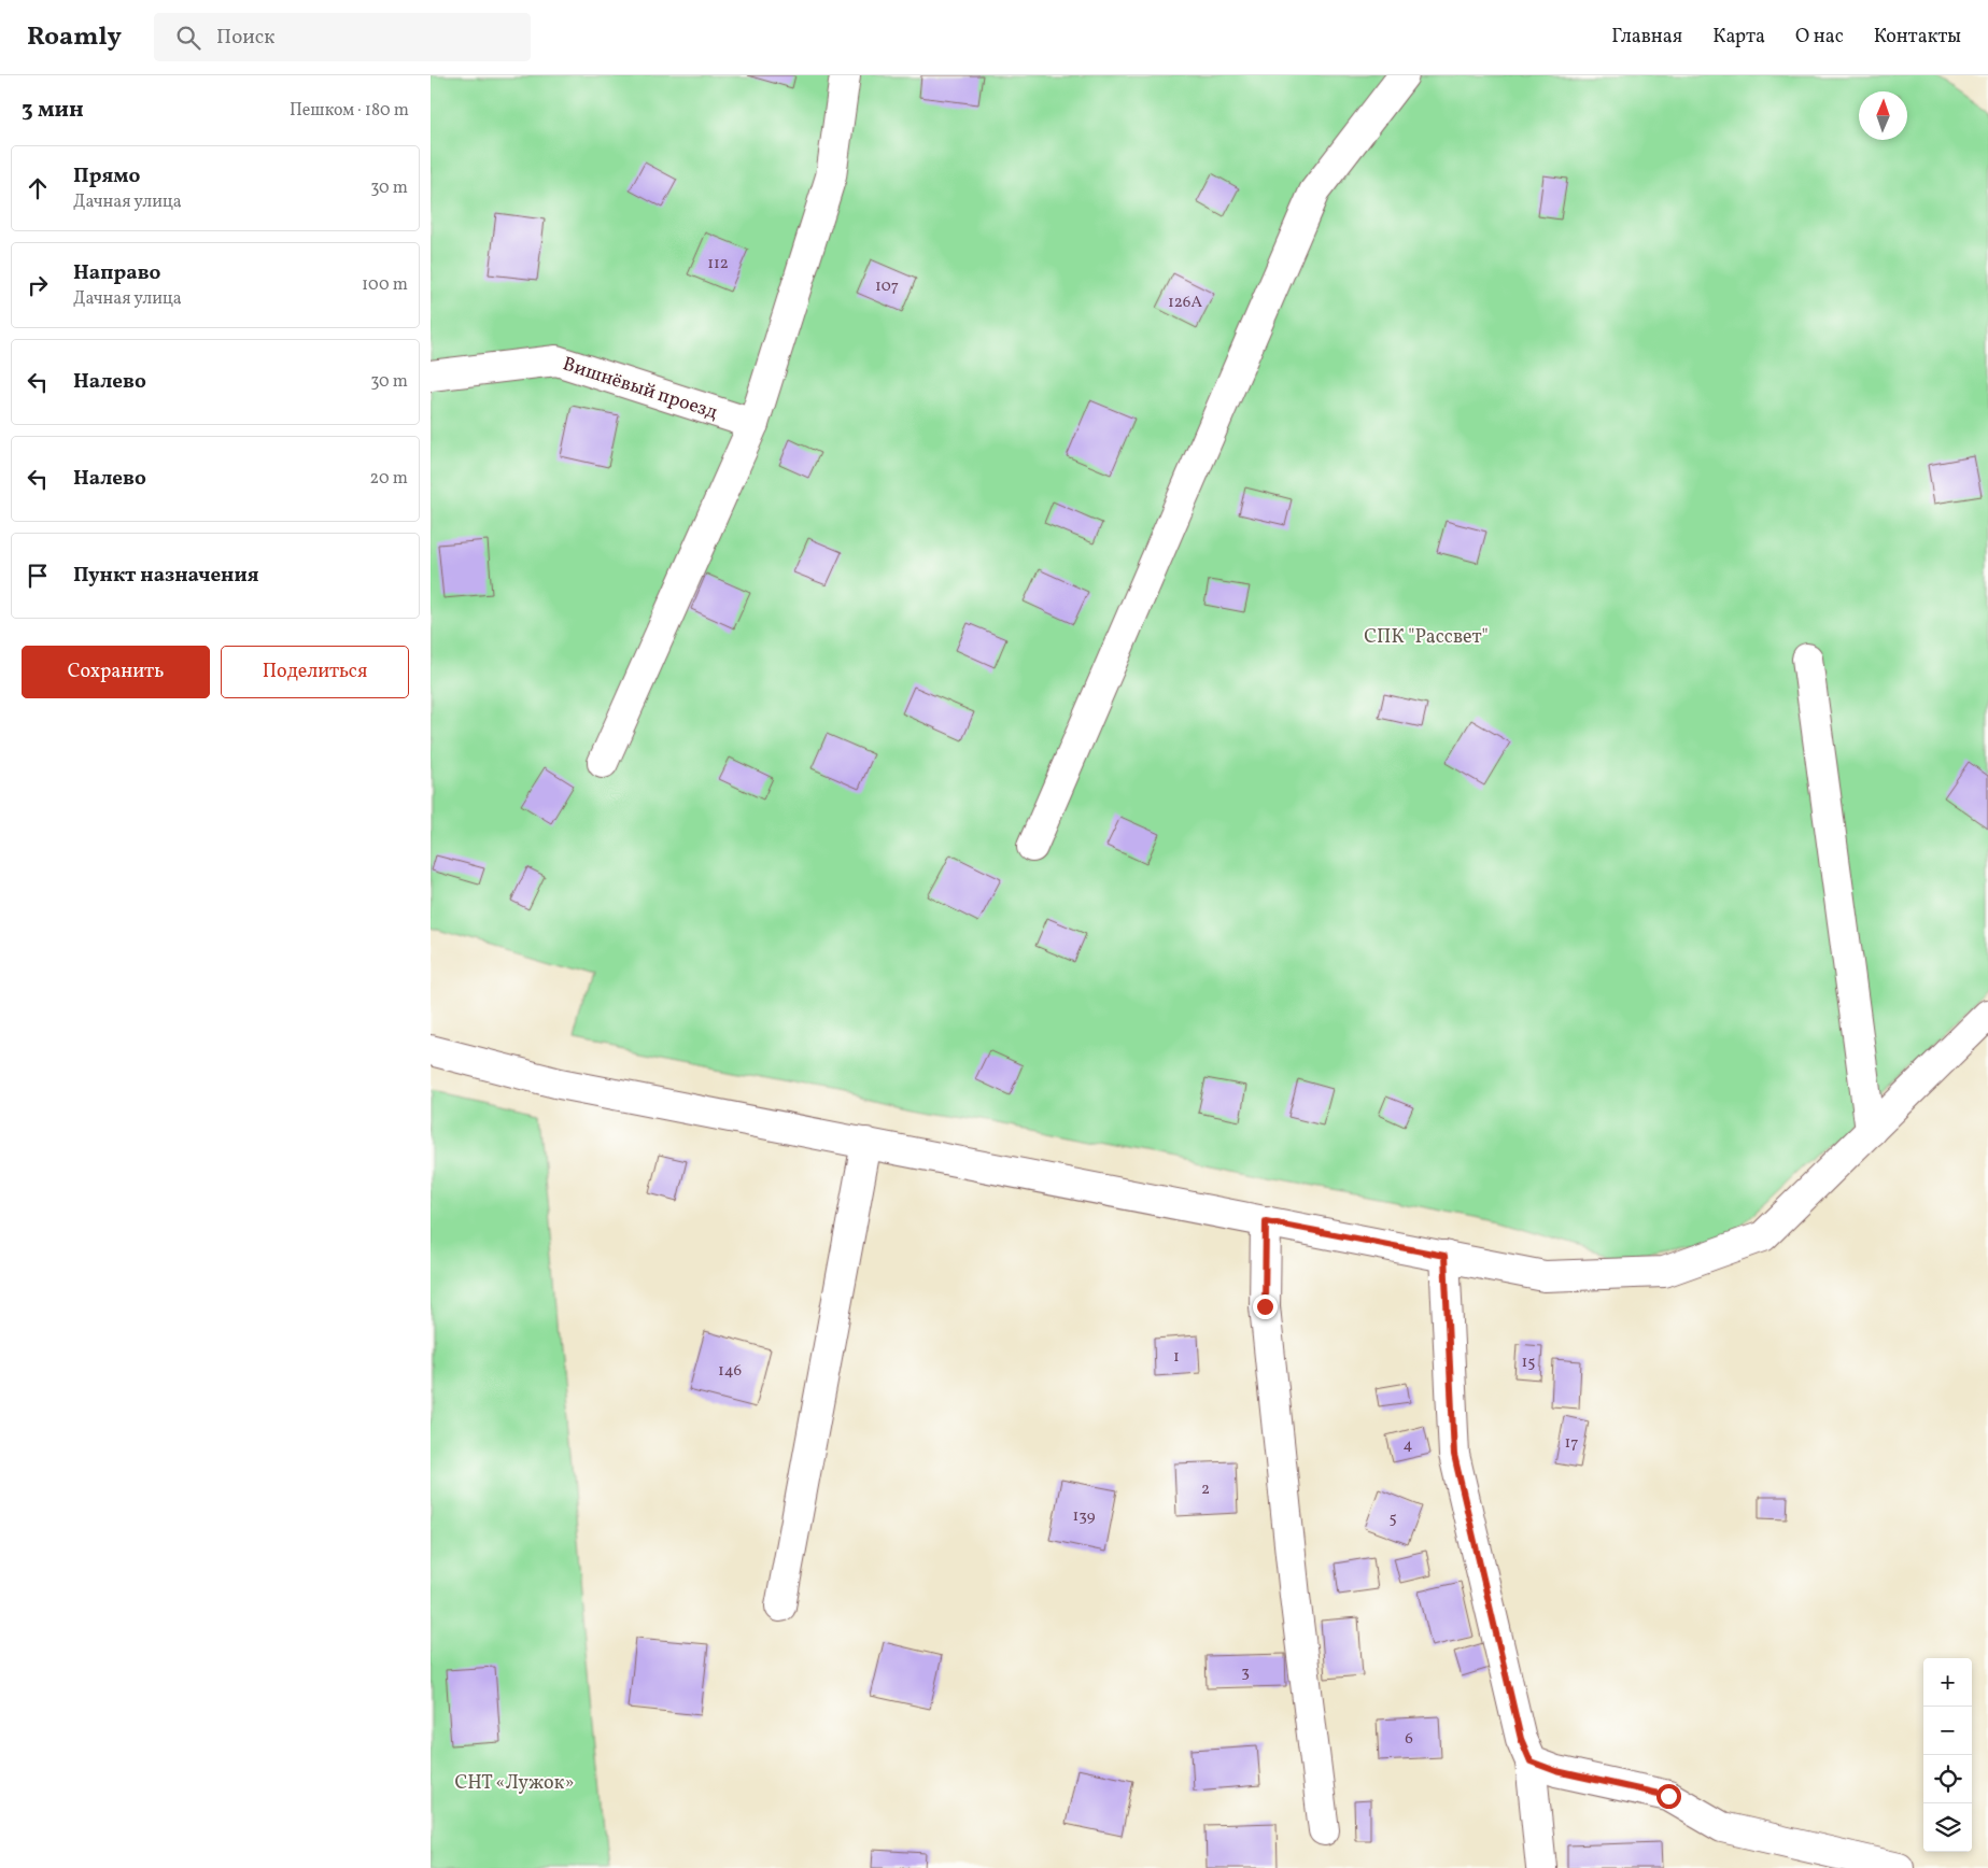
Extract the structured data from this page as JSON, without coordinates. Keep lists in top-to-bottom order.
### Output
{
  "streets": {
    "street": ["Вишнёвый проезд"]
  },
  "parks": ["СПК \"Рассвет\"", "СНТ «Лужок»"],
  "house_numbers": [
    "112",
    "107",
    "126А",
    "1",
    "15",
    "146",
    "17",
    "4",
    "2",
    "139",
    "5",
    "3",
    "6"
  ],
  "north": "top",
  "page": {
    "header": "Roamly",
    "search": "Поиск",
    "nav": [
      "Главная",
      "Карта",
      "О нас",
      "Контакты"
    ],
    "heading": ["3 мин", "Пешком · 180 m"],
    "list": [
      ["Прямо", "Дачная улица", "30 m"],
      ["Направо", "Дачная улица", "100 m"],
      ["Налево", "30 m"],
      ["Налево", "20 m"],
      "Пункт назначения"
    ],
    "buttons": ["Сохранить", "Поделиться"],
    "map_buttons": ["+", "−"]
  }
}
